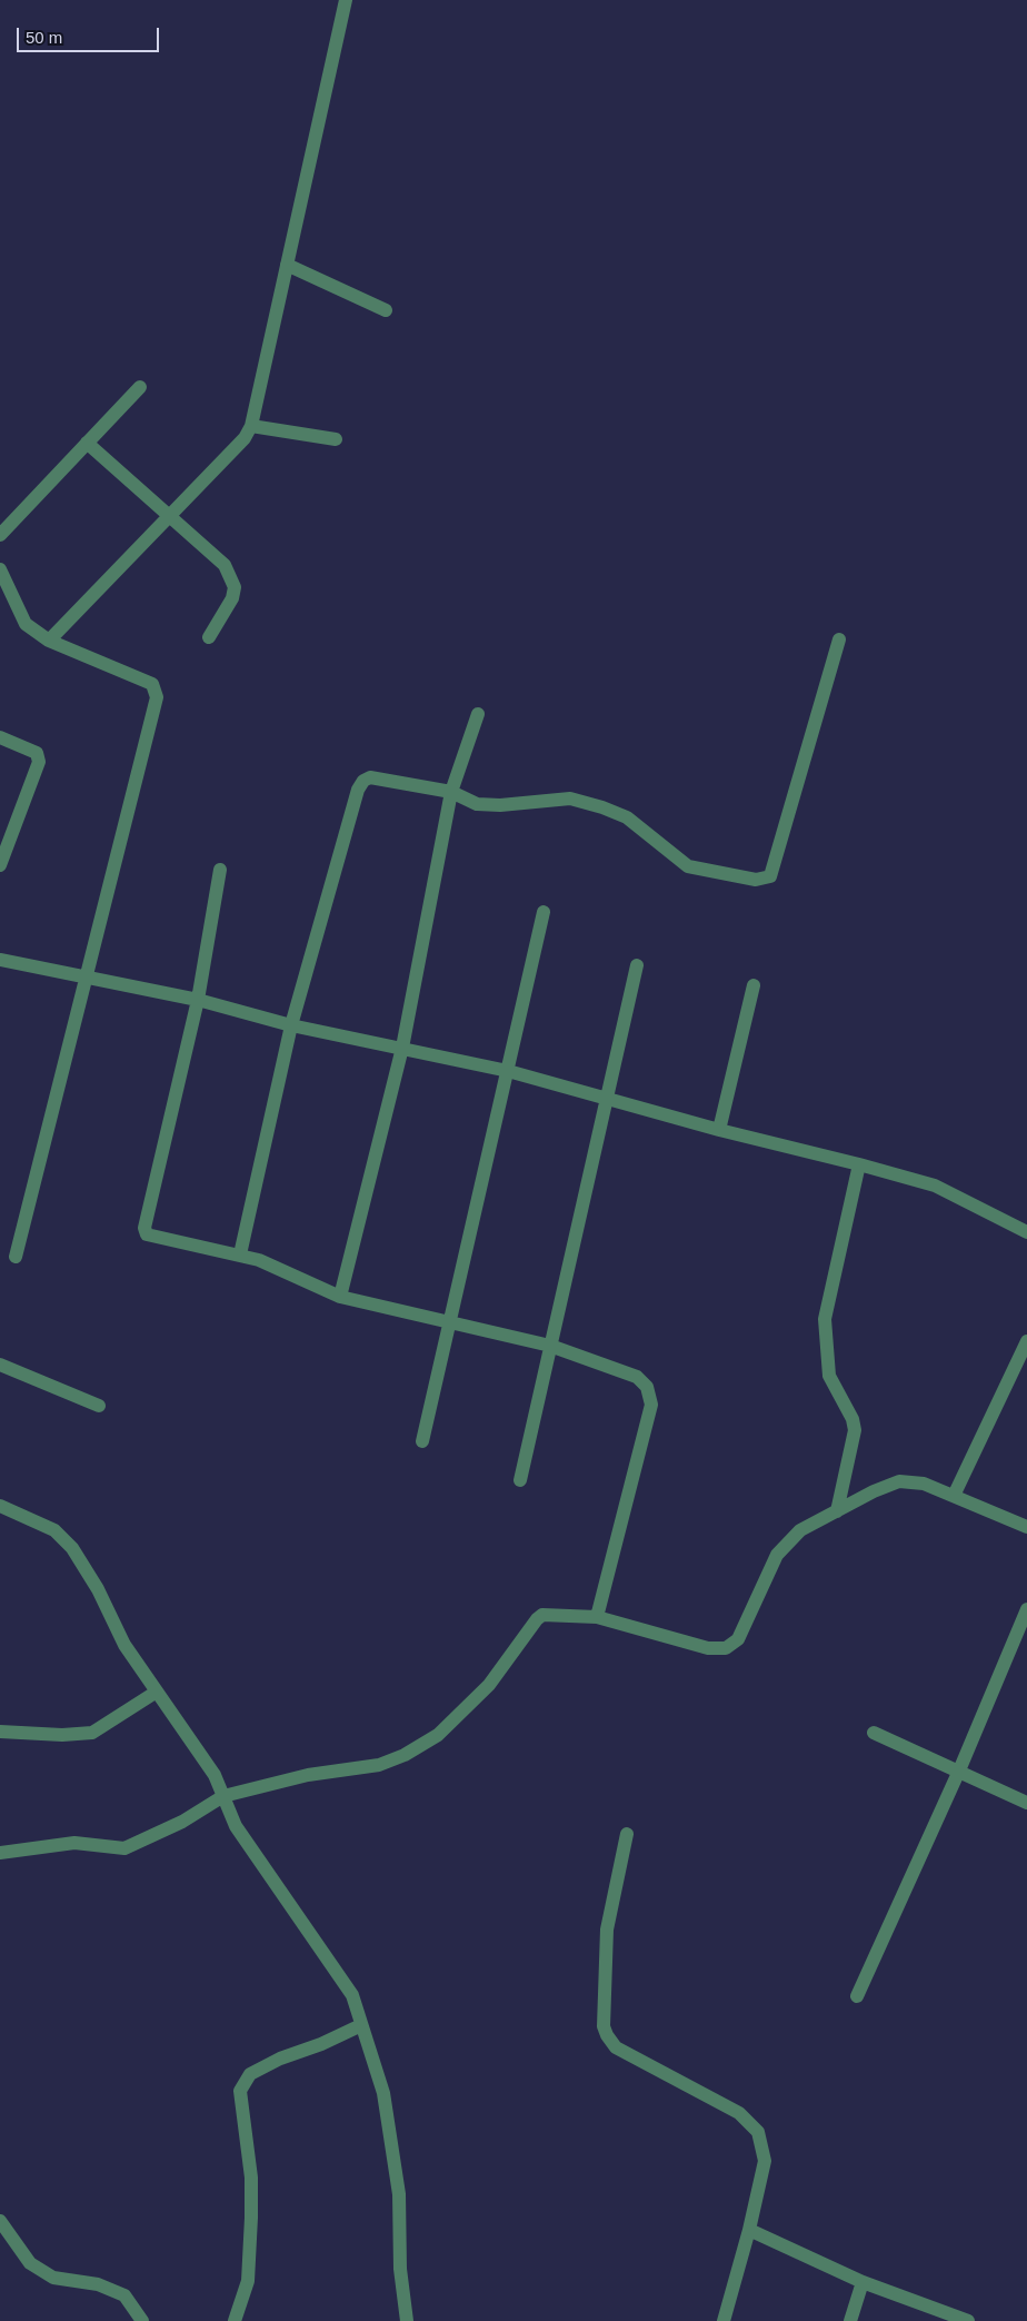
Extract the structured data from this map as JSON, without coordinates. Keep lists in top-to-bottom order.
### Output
{
  "scale_bar": "50 m"
}
